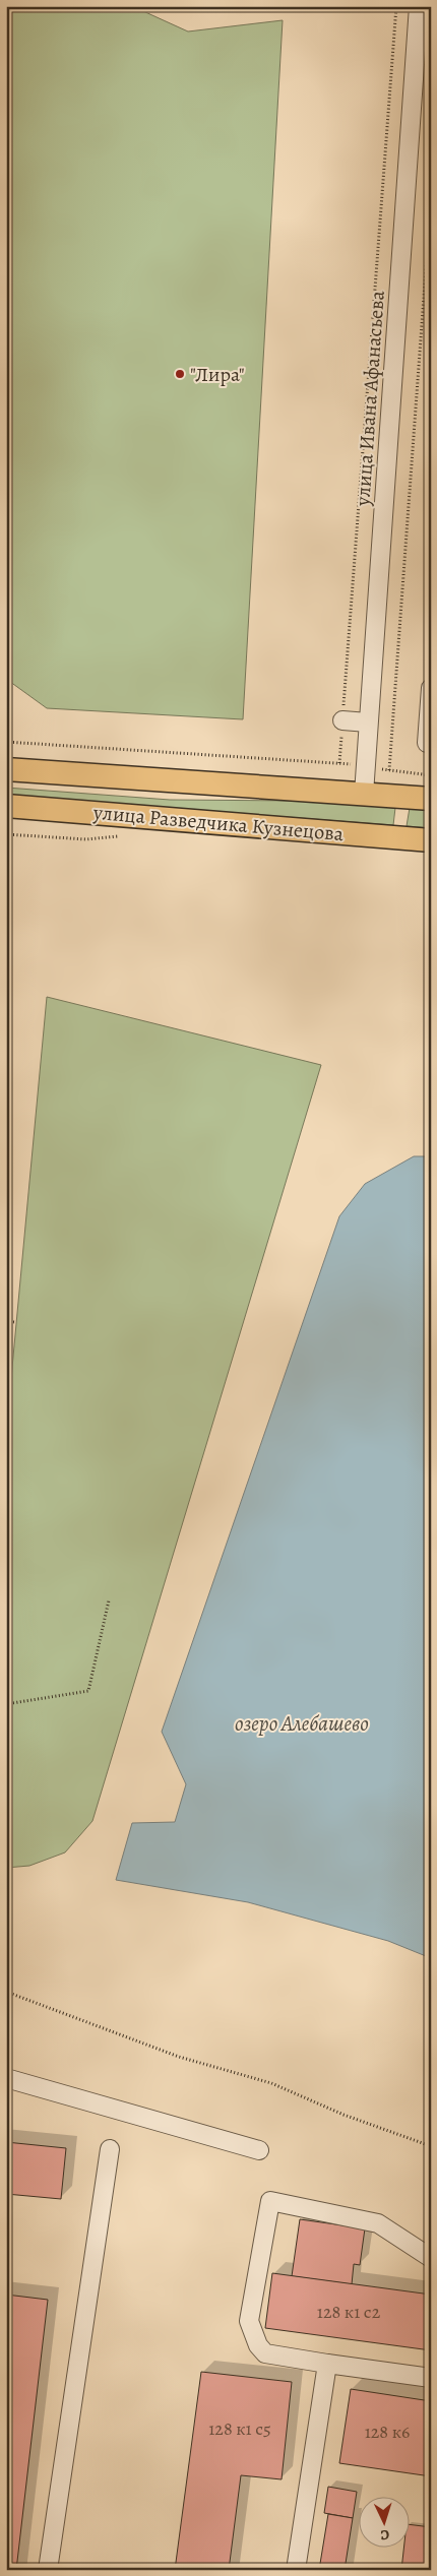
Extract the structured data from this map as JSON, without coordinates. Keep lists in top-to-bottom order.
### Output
{
  "streets": {
    "main road": ["улица Разведчика Кузнецова"],
    "street": ["улица Ивана Афанасьева"]
  },
  "crossings": [
    ["улица Ивана Афанасьева", "улица Разведчика Кузнецова"]
  ],
  "water": ["озеро Алебашево"],
  "places": ["\"Лира\""],
  "house_numbers": ["128 к1 с2", "128 к1 с5", "128 к6"],
  "north": "bottom"
}
